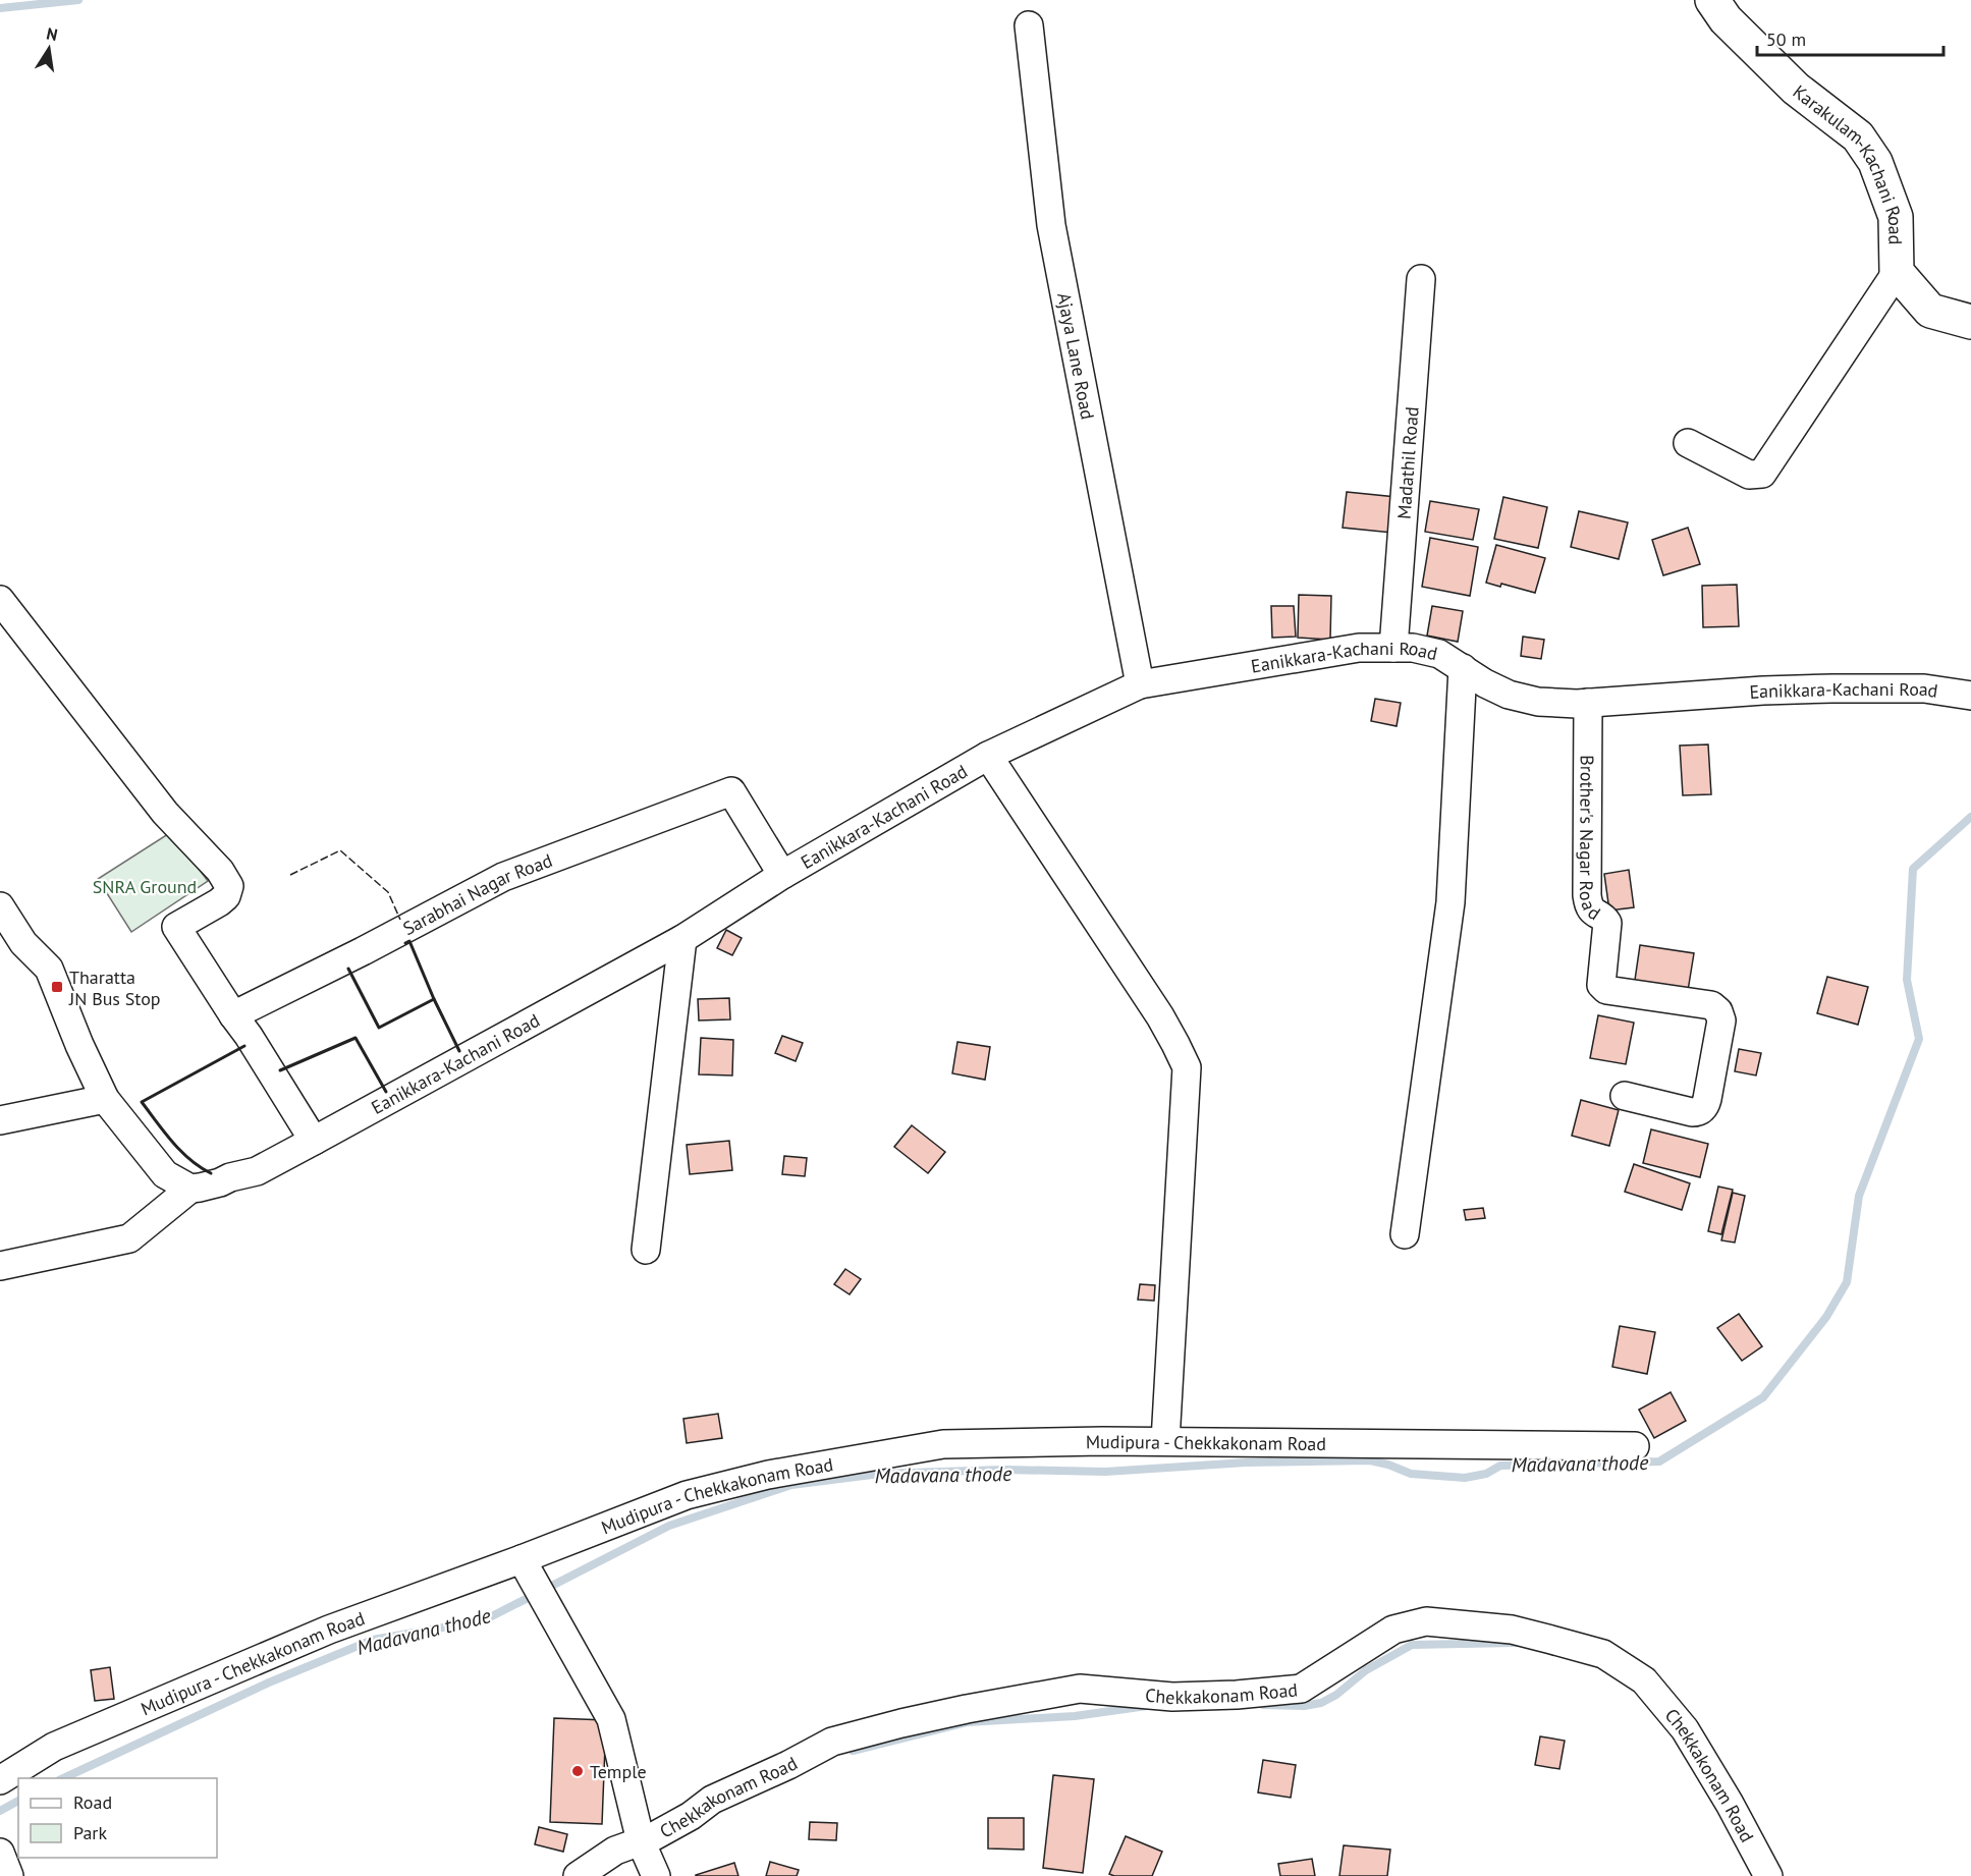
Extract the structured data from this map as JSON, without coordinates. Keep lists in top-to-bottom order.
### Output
{
  "streets": {
    "main road": ["Karakulam-Kachani Road"],
    "street": [
      "Ajaya Lane Road",
      "Madathil Road",
      "Eanikkara-Kachani Road",
      "Brother's Nagar Road",
      "Sarabhai Nagar Road",
      "Mudipura - Chekkakonam Road",
      "Chekkakonam Road"
    ]
  },
  "crossings": [
    ["Ajaya Lane Road", "Eanikkara-Kachani Road"],
    ["Madathil Road", "Eanikkara-Kachani Road"],
    ["Eanikkara-Kachani Road", "Brother's Nagar Road"],
    ["Eanikkara-Kachani Road", "Sarabhai Nagar Road"]
  ],
  "water": ["Madavana thode"],
  "parks": ["SNRA Ground"],
  "places": {
    "transit": ["Tharatta JN Bus Stop"],
    "other": ["Temple"]
  },
  "legend": ["Road", "Park"],
  "scale_bar": "50 m",
  "north": "top"
}
